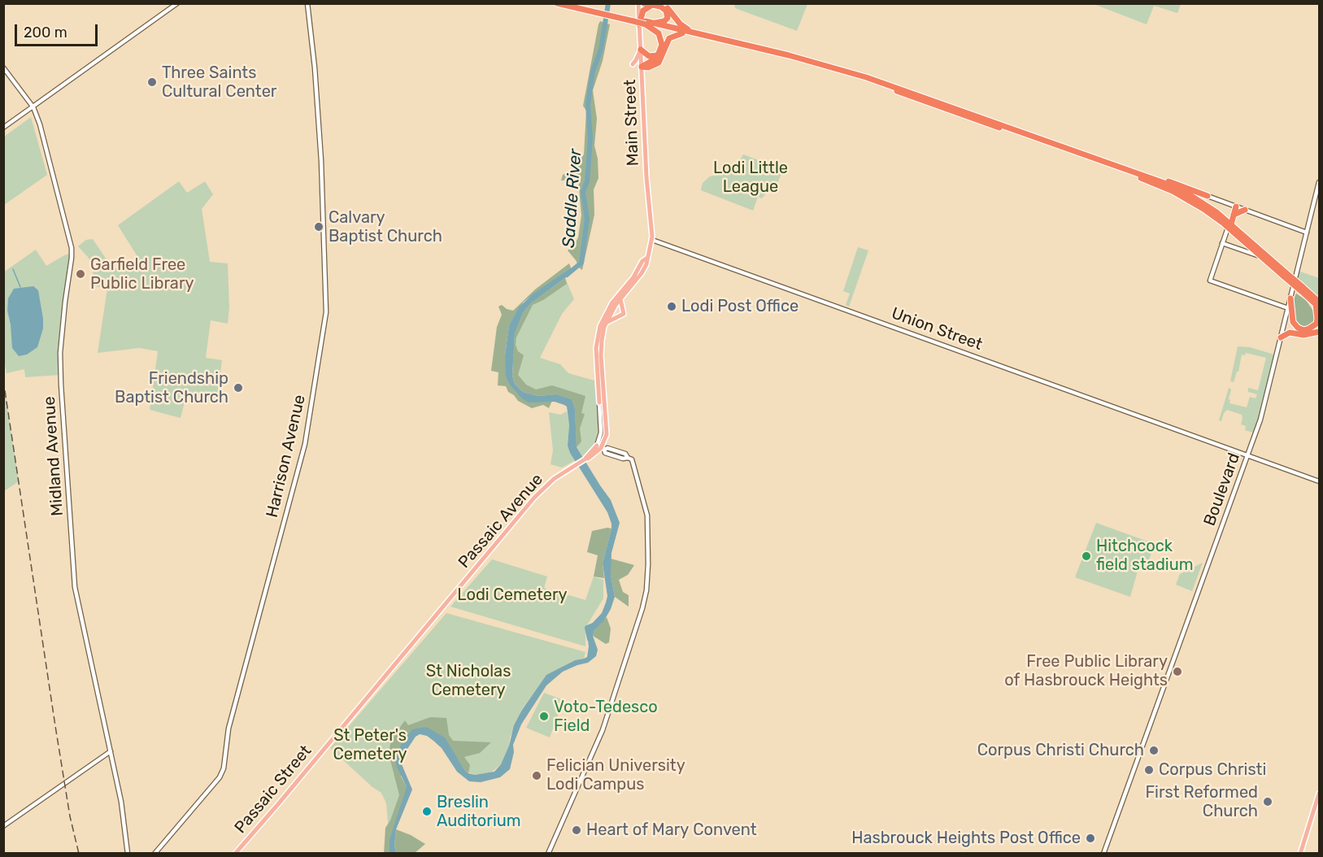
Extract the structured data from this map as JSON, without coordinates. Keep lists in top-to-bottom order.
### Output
{
  "streets": {
    "main road": ["Main Street", "Passaic Avenue", "Passaic Street"],
    "street": [
      "Union Street",
      "Midland Avenue",
      "Harrison Avenue",
      "Boulevard"
    ]
  },
  "crossings": [
    ["Main Street", "Union Street"],
    ["Union Street", "Boulevard"],
    ["Passaic Avenue", "Passaic Street"]
  ],
  "water": ["Saddle River"],
  "parks": [
    "Lodi Little League",
    "Lodi Cemetery",
    "St Nicholas Cemetery",
    "St Peter's Cemetery"
  ],
  "places": [
    "Three Saints Cultural Center",
    "Calvary Baptist Church",
    "Garfield Free Public Library",
    "Lodi Post Office",
    "Friendship Baptist Church",
    "Hitchcock field stadium",
    "Free Public Library of Hasbrouck Heights",
    "Voto-Tedesco Field",
    "Corpus Christi Church",
    "Corpus Christi",
    "Felician University Lodi Campus",
    "First Reformed Church",
    "Breslin Auditorium",
    "Heart of Mary Convent",
    "Hasbrouck Heights Post Office"
  ],
  "scale_bar": "200 m"
}
